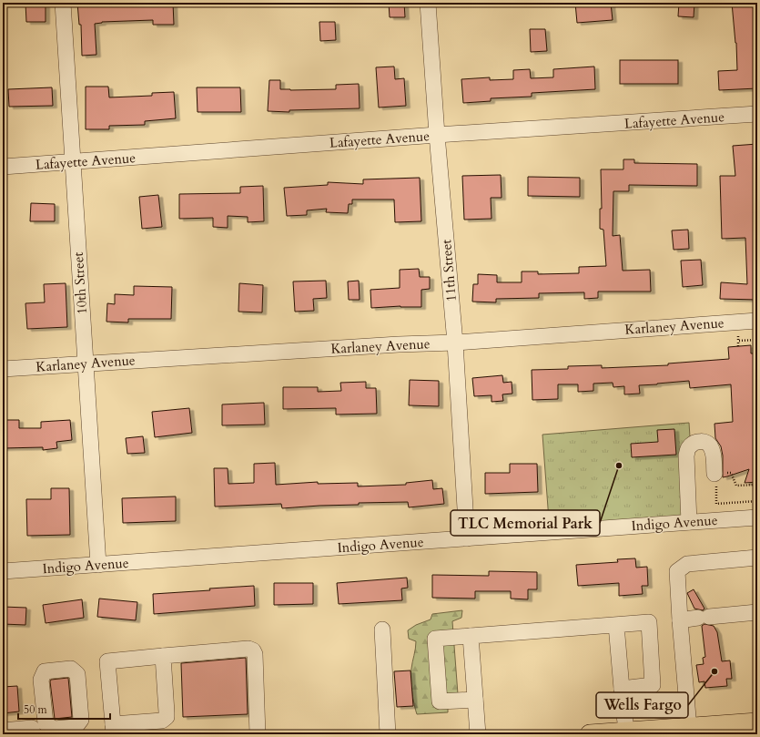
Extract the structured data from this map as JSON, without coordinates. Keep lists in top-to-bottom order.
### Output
{
  "streets": {
    "street": [
      "Lafayette Avenue",
      "11th Street",
      "10th Street",
      "Karlaney Avenue",
      "Indigo Avenue"
    ]
  },
  "crossings": [
    ["Lafayette Avenue", "11th Street"],
    ["Lafayette Avenue", "10th Street"],
    ["11th Street", "Karlaney Avenue"],
    ["11th Street", "Indigo Avenue"],
    ["10th Street", "Karlaney Avenue"],
    ["10th Street", "Indigo Avenue"]
  ],
  "places": ["TLC Memorial Park", "Wells Fargo"],
  "scale_bar": "50 m"
}
